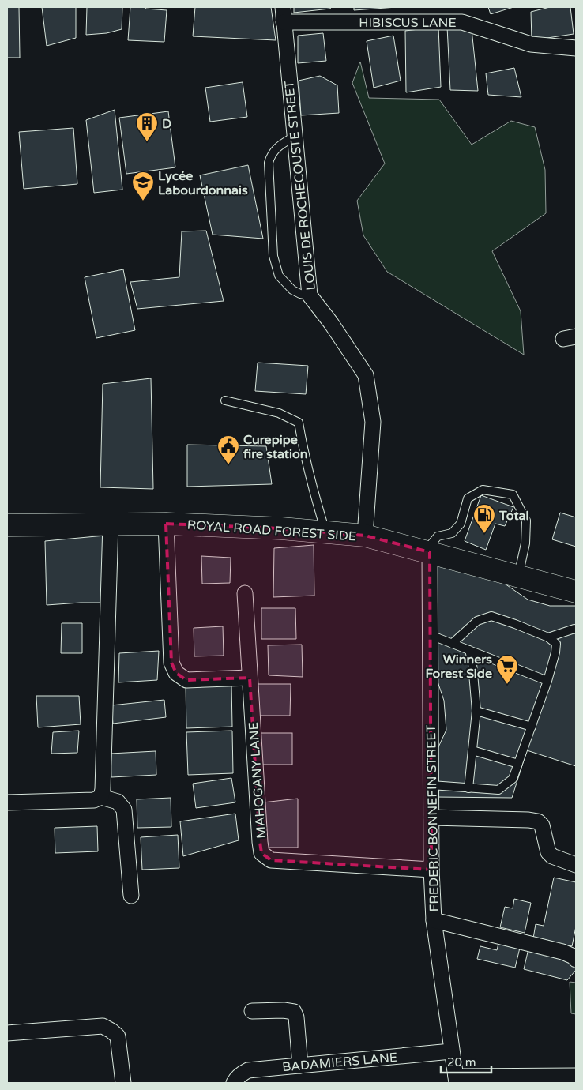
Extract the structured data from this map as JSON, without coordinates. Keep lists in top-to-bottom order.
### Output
{
  "streets": {
    "main road": ["ROYAL ROAD FOREST SIDE"],
    "street": [
      "HIBISCUS LANE",
      "LOUIS DE ROCHECOUSTE STREET",
      "MAHOGANY LANE",
      "FREDERIC BONNEFIN STREET",
      "BADAMIERS LANE"
    ]
  },
  "crossings": [
    ["HIBISCUS LANE", "LOUIS DE ROCHECOUSTE STREET"],
    ["LOUIS DE ROCHECOUSTE STREET", "ROYAL ROAD FOREST SIDE"],
    ["ROYAL ROAD FOREST SIDE", "FREDERIC BONNEFIN STREET"],
    ["MAHOGANY LANE", "FREDERIC BONNEFIN STREET"],
    ["FREDERIC BONNEFIN STREET", "BADAMIERS LANE"]
  ],
  "places": {
    "building": ["D"],
    "school or university": ["Lycée Labourdonnais"],
    "public building": ["Curepipe fire station"],
    "fuel station": ["Total"],
    "supermarket": ["Winners Forest Side"]
  },
  "scale_bar": "20 m"
}
